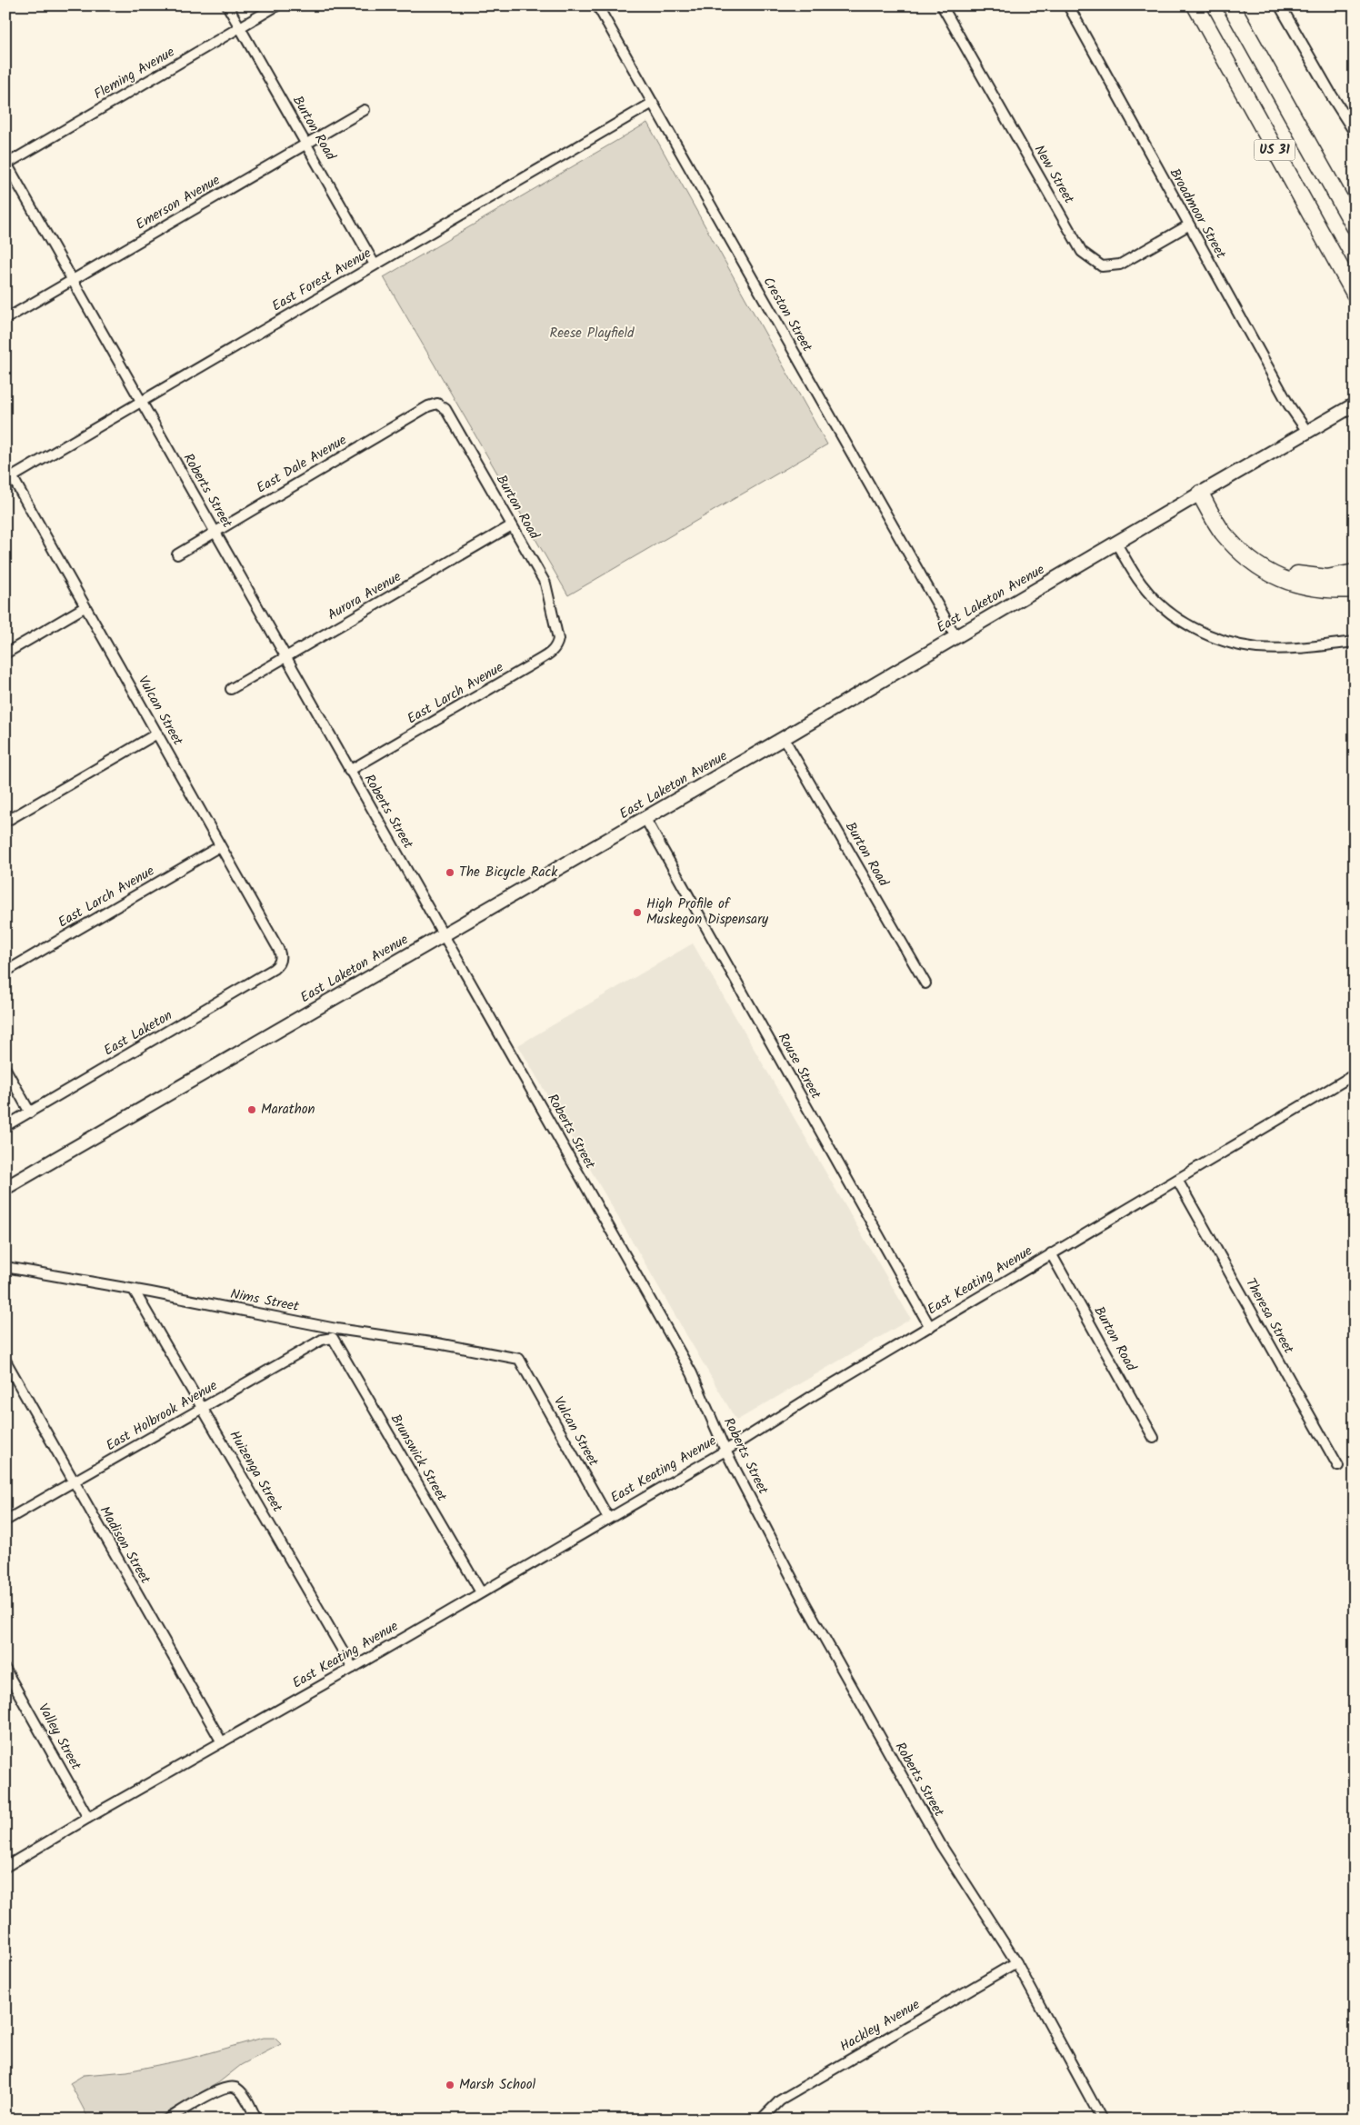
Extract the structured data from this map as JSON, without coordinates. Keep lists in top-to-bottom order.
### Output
{
  "streets": {
    "highway": ["US 31"],
    "main road": ["East Laketon Avenue"],
    "street": [
      "Fleming Avenue",
      "Burton Road",
      "New Street",
      "Emerson Avenue",
      "Broadmoor Street",
      "East Forest Avenue",
      "Creston Street",
      "East Dale Avenue",
      "Roberts Street",
      "Aurora Avenue",
      "East Larch Avenue",
      "Vulcan Street",
      "East Laketon",
      "Rouse Street",
      "East Keating Avenue",
      "Nims Street",
      "Theresa Street",
      "East Holbrook Avenue",
      "Brunswick Street",
      "Huizenga Street",
      "Madison Street",
      "Valley Street",
      "Hackley Avenue"
    ]
  },
  "crossings": [
    ["Fleming Avenue", "Burton Road"],
    ["Fleming Avenue", "Roberts Street"],
    ["Burton Road", "Emerson Avenue"],
    ["Burton Road", "East Forest Avenue"],
    ["Burton Road", "East Dale Avenue"],
    ["Burton Road", "Aurora Avenue"],
    ["Burton Road", "East Laketon Avenue"],
    ["Burton Road", "East Larch Avenue"],
    ["Burton Road", "East Keating Avenue"],
    ["New Street", "Broadmoor Street"],
    ["Emerson Avenue", "Roberts Street"],
    ["Broadmoor Street", "East Laketon Avenue"],
    ["East Forest Avenue", "Creston Street"],
    ["East Forest Avenue", "Roberts Street"],
    ["East Forest Avenue", "Vulcan Street"],
    ["Creston Street", "East Laketon Avenue"],
    ["East Dale Avenue", "Roberts Street"],
    ["Roberts Street", "Aurora Avenue"],
    ["Roberts Street", "East Laketon Avenue"],
    ["Roberts Street", "East Larch Avenue"],
    ["Roberts Street", "East Keating Avenue"],
    ["Roberts Street", "Hackley Avenue"],
    ["East Laketon Avenue", "Rouse Street"],
    ["East Larch Avenue", "Vulcan Street"],
    ["Vulcan Street", "East Laketon"],
    ["Vulcan Street", "East Keating Avenue"],
    ["Vulcan Street", "Nims Street"],
    ["Rouse Street", "East Keating Avenue"],
    ["East Keating Avenue", "Theresa Street"],
    ["East Keating Avenue", "Brunswick Street"],
    ["East Keating Avenue", "Huizenga Street"],
    ["East Keating Avenue", "Madison Street"],
    ["East Keating Avenue", "Valley Street"],
    ["Nims Street", "Huizenga Street"],
    ["East Holbrook Avenue", "Brunswick Street"],
    ["East Holbrook Avenue", "Huizenga Street"],
    ["East Holbrook Avenue", "Madison Street"]
  ],
  "parks": ["Reese Playfield"],
  "places": [
    "The Bicycle Rack",
    "High Profile of Muskegon Dispensary",
    "Marathon",
    "Marsh School"
  ]
}
